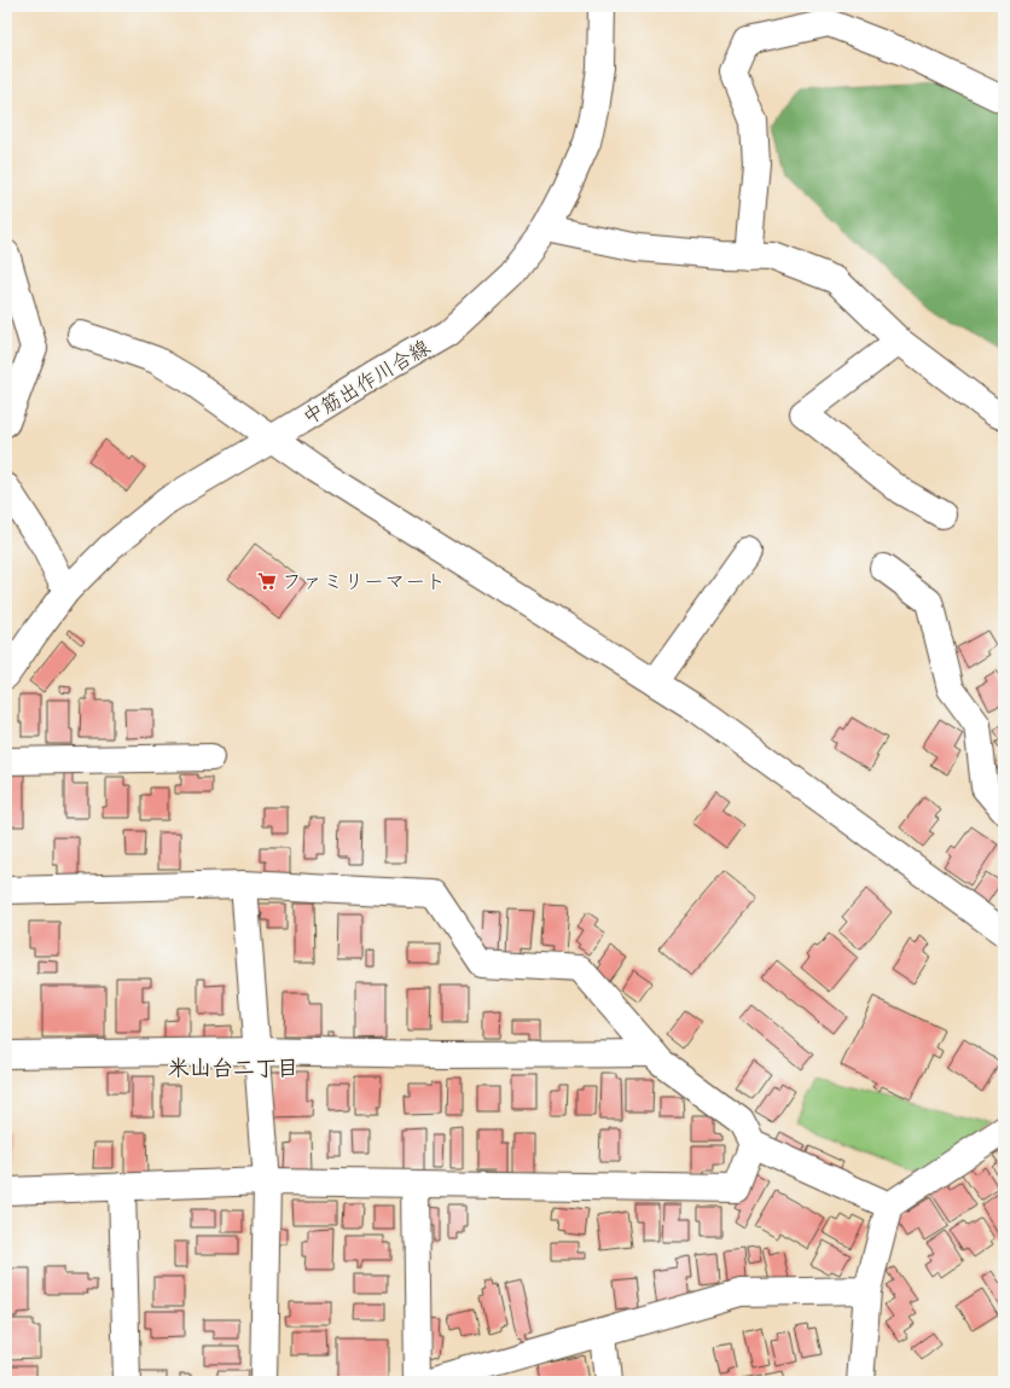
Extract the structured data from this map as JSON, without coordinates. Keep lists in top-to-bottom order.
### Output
{
  "streets": {
    "street": ["中筋出作川合線"]
  },
  "districts": ["米山台二丁目"],
  "places": {
    "supermarket": ["ファミリーマート"]
  }
}
